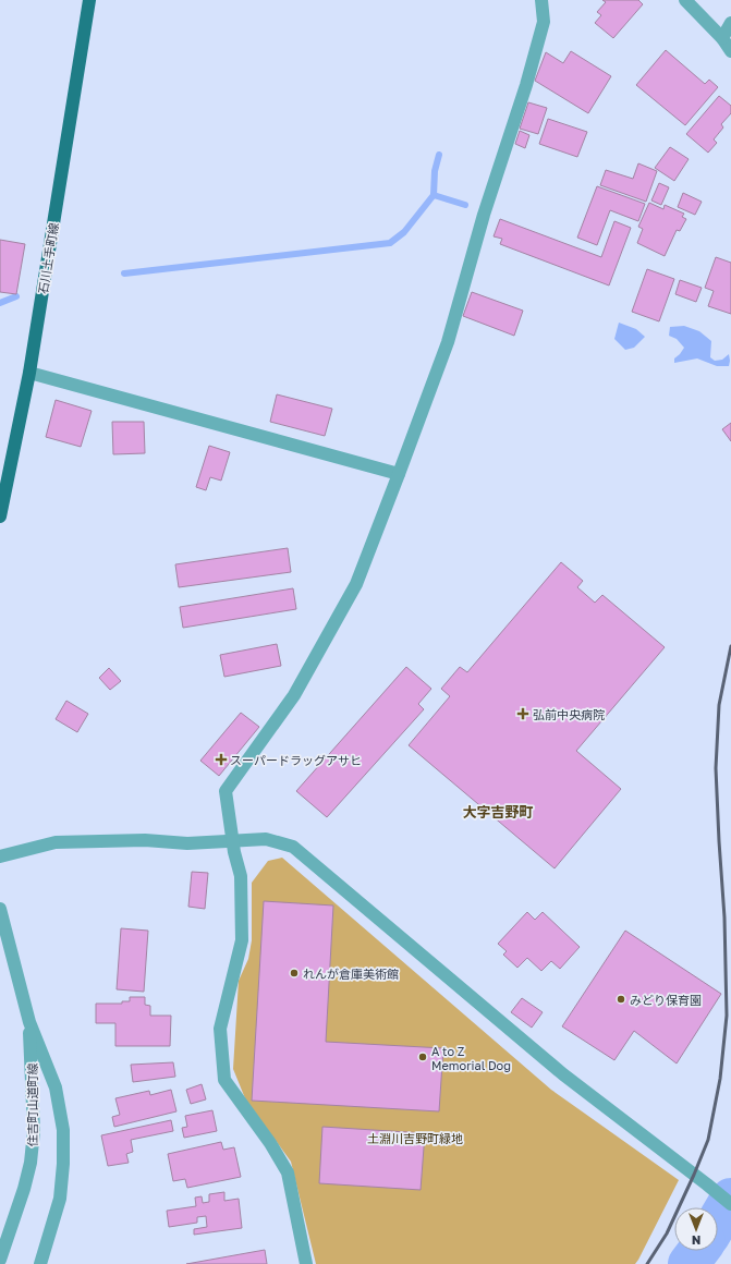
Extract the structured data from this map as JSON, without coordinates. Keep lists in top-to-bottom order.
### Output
{
  "streets": {
    "main road": ["石川土手町線"],
    "street": ["住吉町山道町線"]
  },
  "districts": ["大字吉野町"],
  "parks": ["土淵川吉野町緑地"],
  "places": {
    "health": ["弘前中央病院", "スーパードラッグアサヒ"],
    "other": ["れんが倉庫美術館", "みどり保育園", "A to Z Memorial Dog"]
  },
  "north": "bottom"
}
